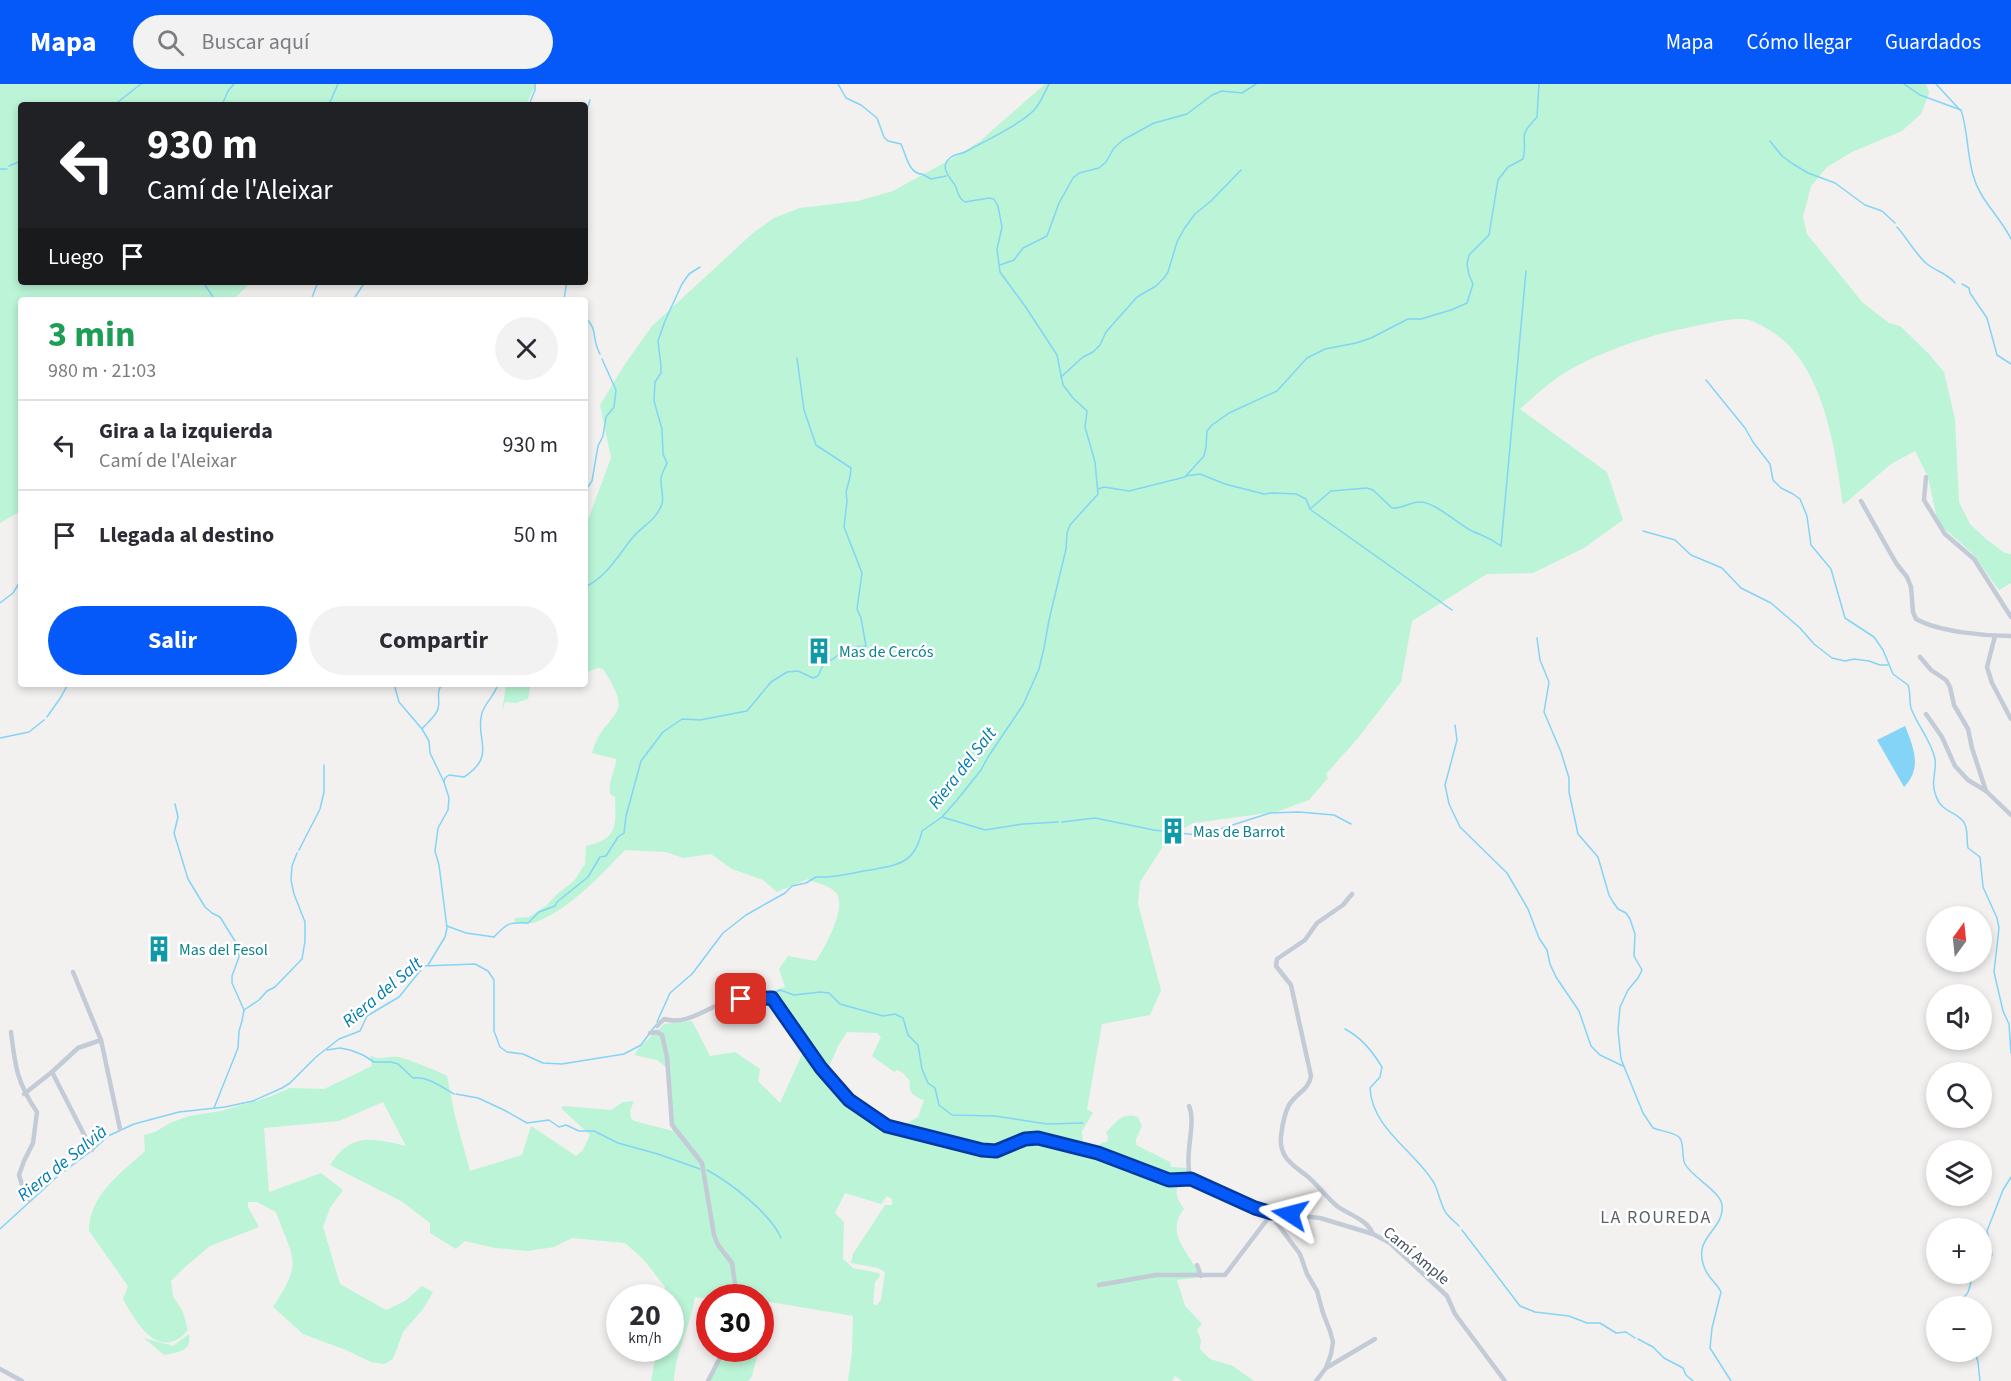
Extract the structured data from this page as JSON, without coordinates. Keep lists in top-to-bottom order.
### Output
{
  "streets": {
    "street": ["Camí Ample"]
  },
  "districts": ["LA ROUREDA"],
  "water": ["Riera del Salt", "Riera de Salvià"],
  "places": {
    "building": ["Mas de Cercós", "Mas de Barrot", "Mas del Fesol"]
  },
  "north": "top",
  "page": {
    "header": "Mapa",
    "search": "Buscar aquí",
    "nav": ["Mapa", "Cómo llegar", "Guardados"],
    "turn": ["930 m", "Camí de l'Aleixar"],
    "then": "Luego",
    "heading": ["3 min", "980 m · 21:03"],
    "list": [
      {
        "name": "Gira a la izquierda",
        "note": "Camí de l'Aleixar",
        "value": "930 m"
      },
      {
        "name": "Llegada al destino",
        "value": "50 m"
      }
    ],
    "buttons": ["Salir", "Compartir"],
    "map_buttons": ["+", "−"],
    "speed": "20 km/h",
    "limit": "30"
  }
}
